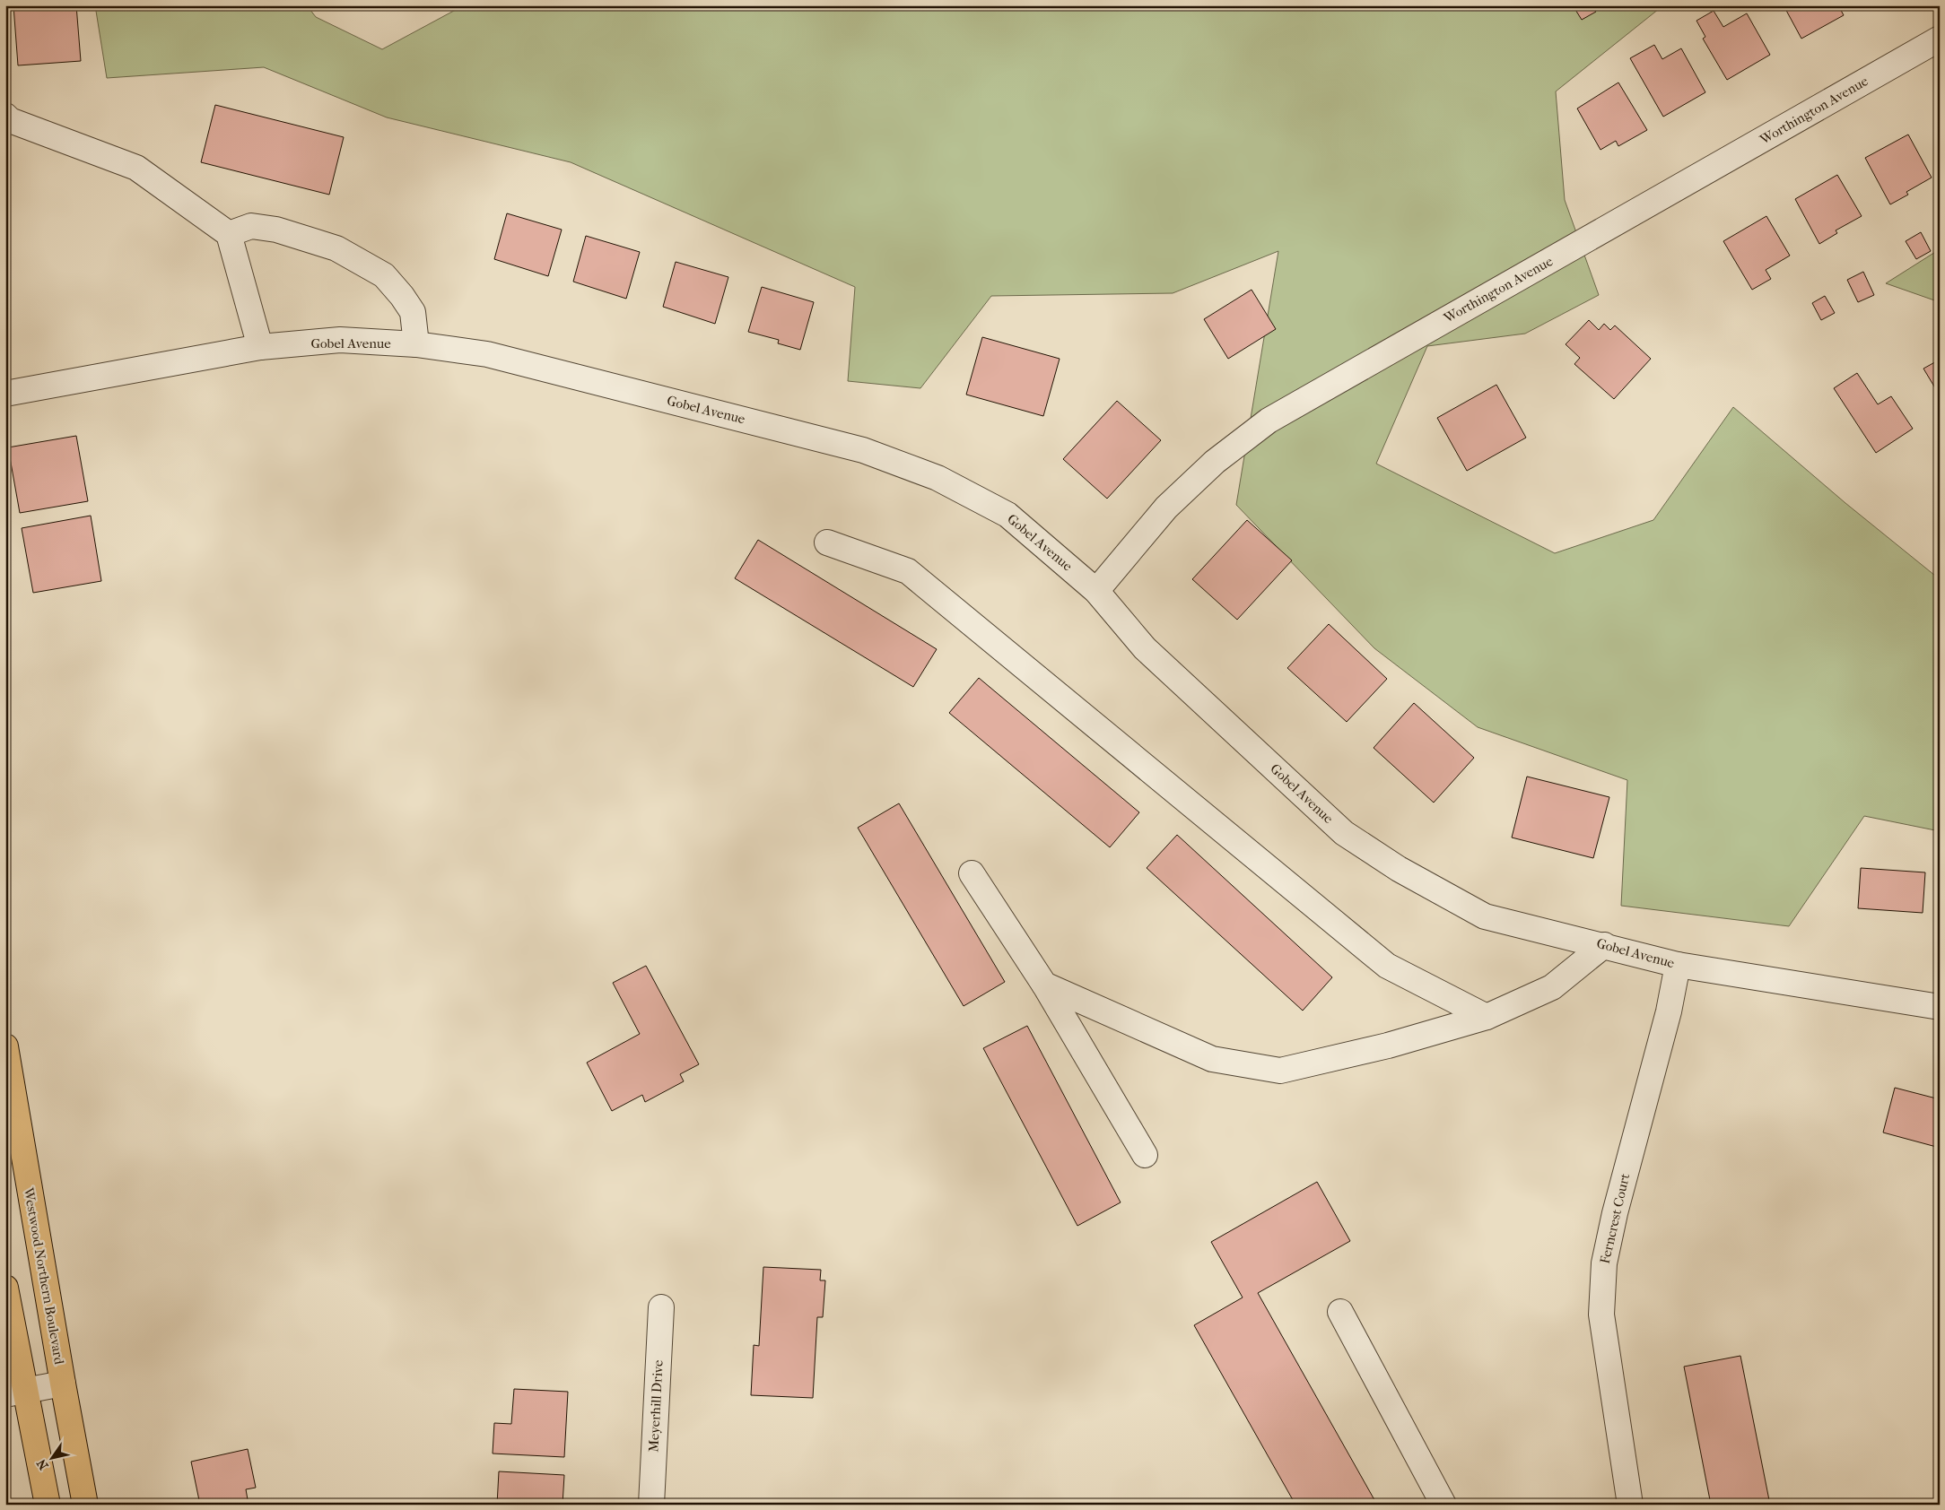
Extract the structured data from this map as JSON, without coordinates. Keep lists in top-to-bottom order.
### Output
{
  "streets": {
    "main road": ["Westwood Northern Boulevard"],
    "street": [
      "Worthington Avenue",
      "Gobel Avenue",
      "Ferncrest Court",
      "Meyerhill Drive"
    ]
  },
  "crossings": [
    ["Worthington Avenue", "Gobel Avenue"],
    ["Gobel Avenue", "Ferncrest Court"]
  ],
  "north": "bottom left"
}
